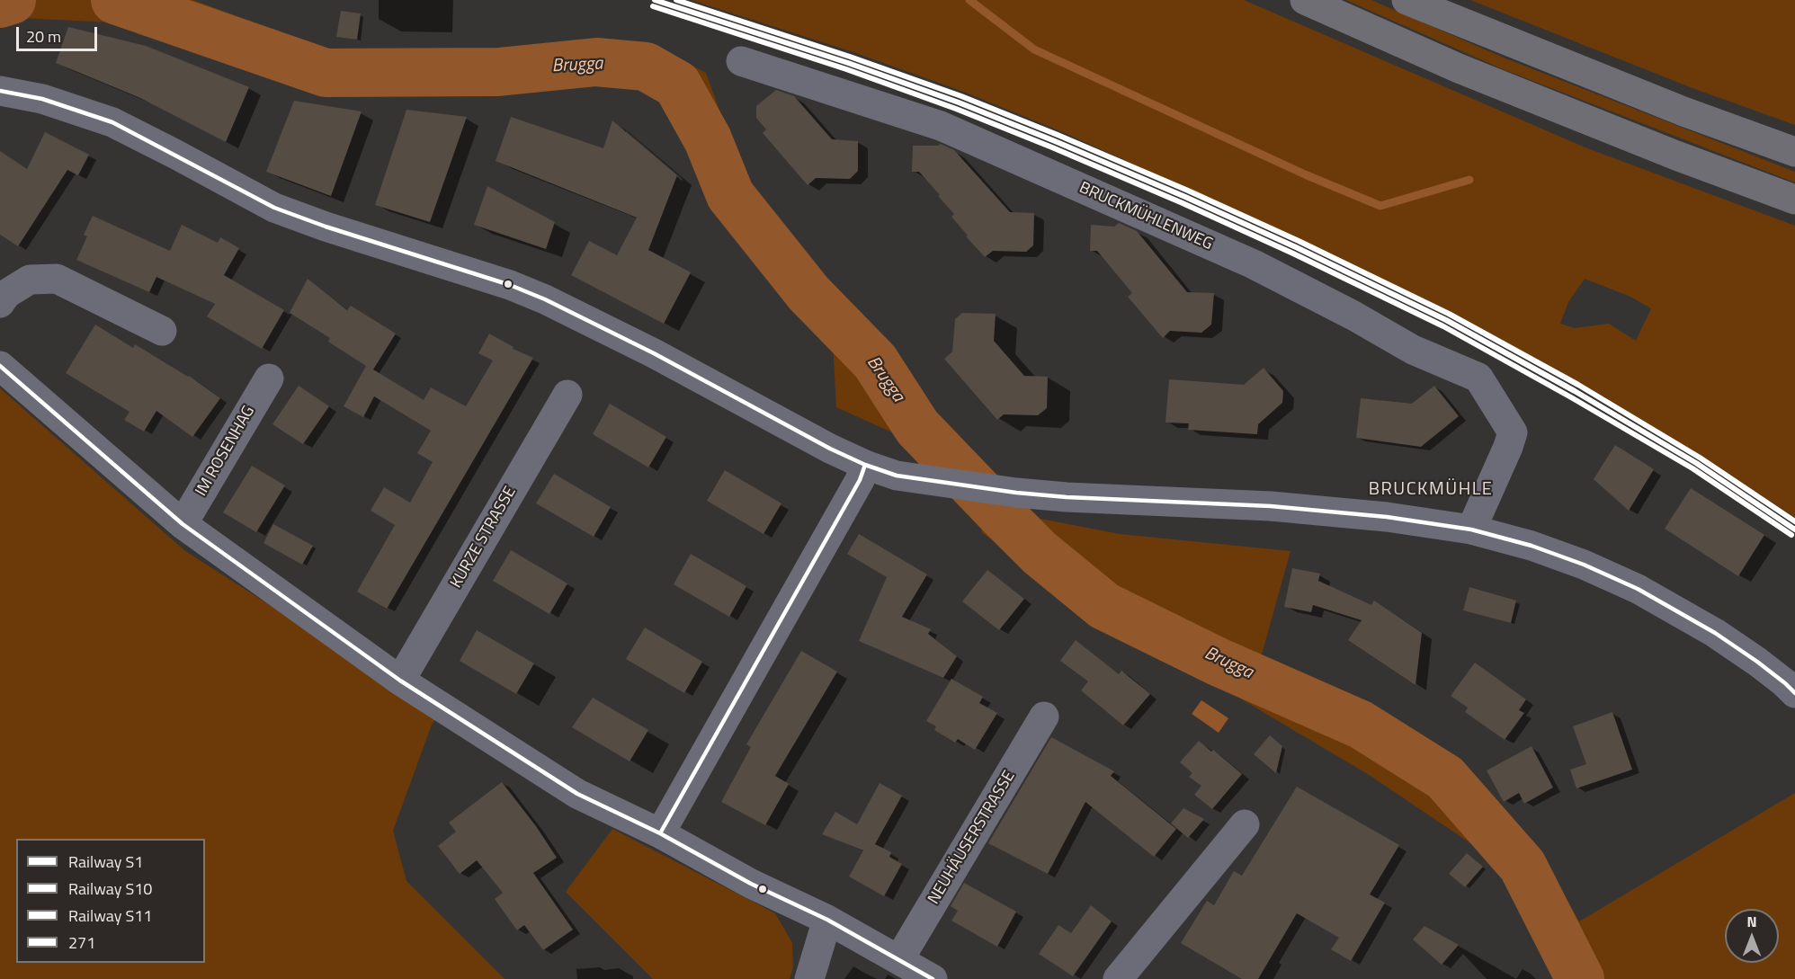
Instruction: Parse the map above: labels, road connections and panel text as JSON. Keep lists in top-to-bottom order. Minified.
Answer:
{"streets":{"street":["BRUCKMÜHLENWEG","IM ROSENHAG","KURZE STRASSE","NEUHÄUSERSTRASSE"]},"districts":["BRUCKMÜHLE"],"water":["Brugga"],"lines":["rail line S1","rail line S11","rail line S10","transit line 271"],"legend":["Railway S1","Railway S10","Railway S11","271"],"scale_bar":"20 m","north":"top"}
